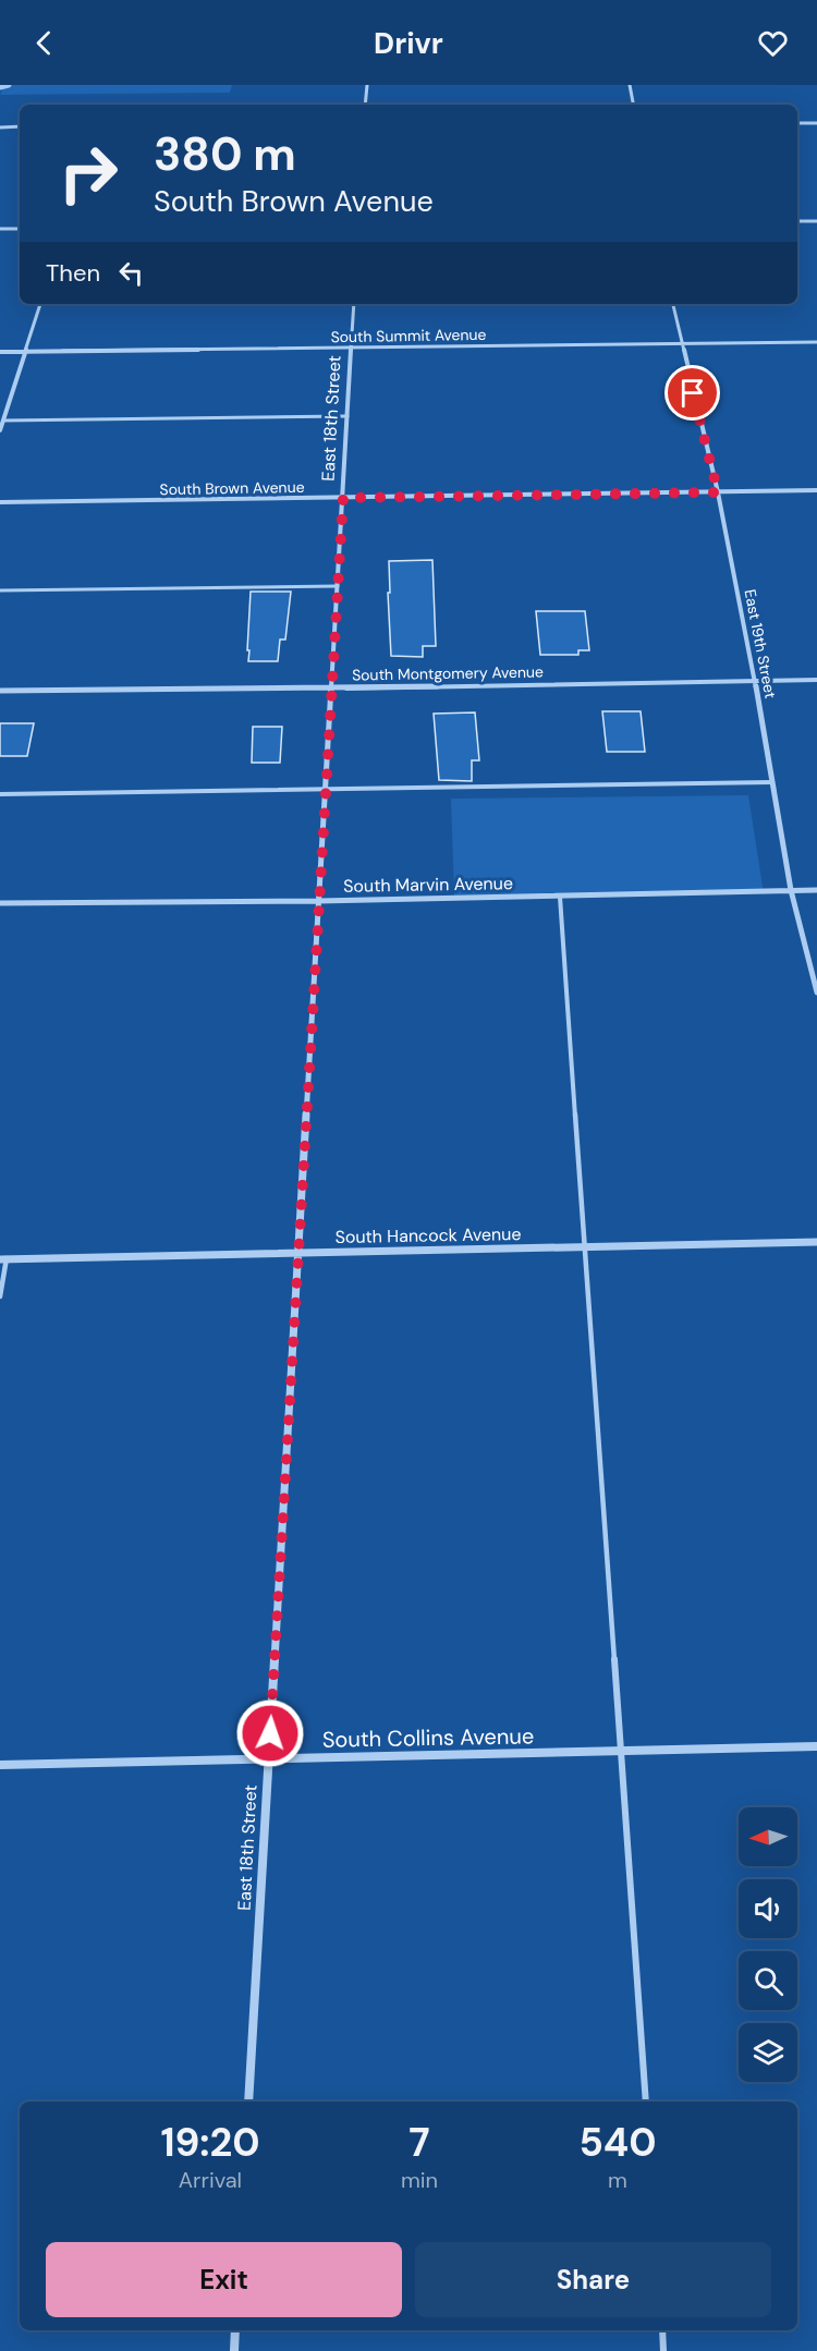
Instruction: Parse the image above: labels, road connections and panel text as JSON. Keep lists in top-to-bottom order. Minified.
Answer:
{"streets":{"street":["South Summit Avenue","East 18th Street","South Brown Avenue","East 19th Street","South Montgomery Avenue","South Marvin Avenue","South Hancock Avenue","South Collins Avenue"]},"crossings":[["South Summit Avenue","East 18th Street"],["South Summit Avenue","East 19th Street"],["East 18th Street","South Brown Avenue"],["East 18th Street","South Montgomery Avenue"],["East 18th Street","South Marvin Avenue"],["East 18th Street","South Hancock Avenue"],["East 18th Street","South Collins Avenue"],["South Brown Avenue","East 19th Street"],["East 19th Street","South Montgomery Avenue"],["East 19th Street","South Marvin Avenue"]],"north":"left","page":{"header":"Drivr","turn":["380 m","South Brown Avenue"],"then":"Then","eta":["19:20","Arrival","7","min","540","m"],"buttons":["Exit","Share"]}}
